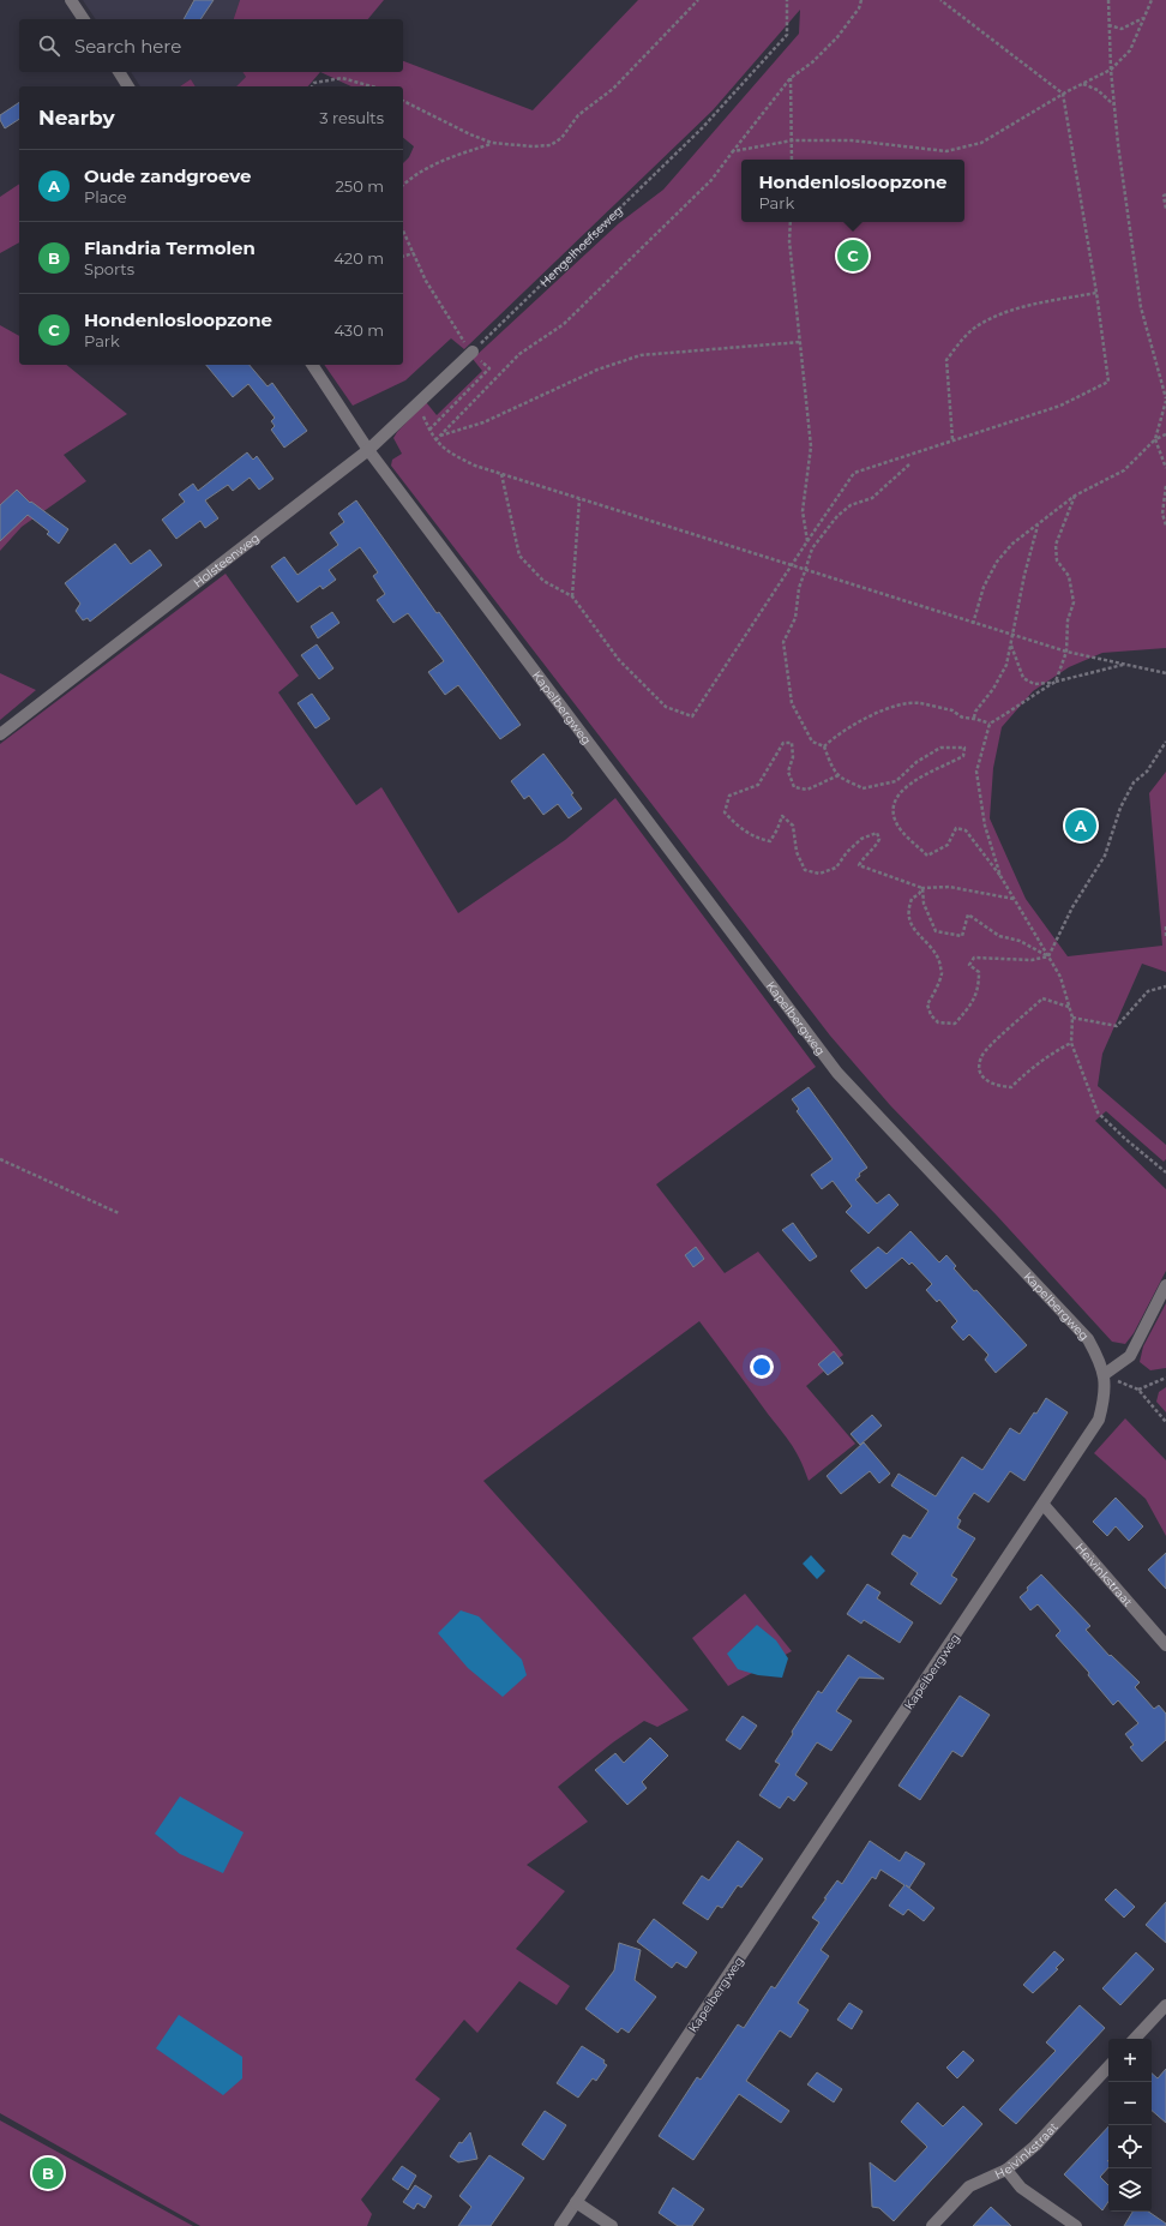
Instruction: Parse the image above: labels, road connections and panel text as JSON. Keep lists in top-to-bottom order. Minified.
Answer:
{"streets":{"street":["Holsteenweg","Kapelbergweg","Heivinkstraat"],"path":["Hengelhoefseweg"]},"crossings":[["Holsteenweg","Kapelbergweg"],["Kapelbergweg","Heivinkstraat"]],"page":{"search":"Search here","heading":["Nearby","3 results"],"list":[{"mark":"A","name":"Oude zandgroeve","note":"Place","value":"250 m"},{"mark":"B","name":"Flandria Termolen","note":"Sports","value":"420 m"},{"mark":"C","name":"Hondenlosloopzone","note":"Park","value":"430 m"}],"popup":["Hondenlosloopzone","Park"],"pins":["C","A","B"],"map_buttons":["+","−"]}}
